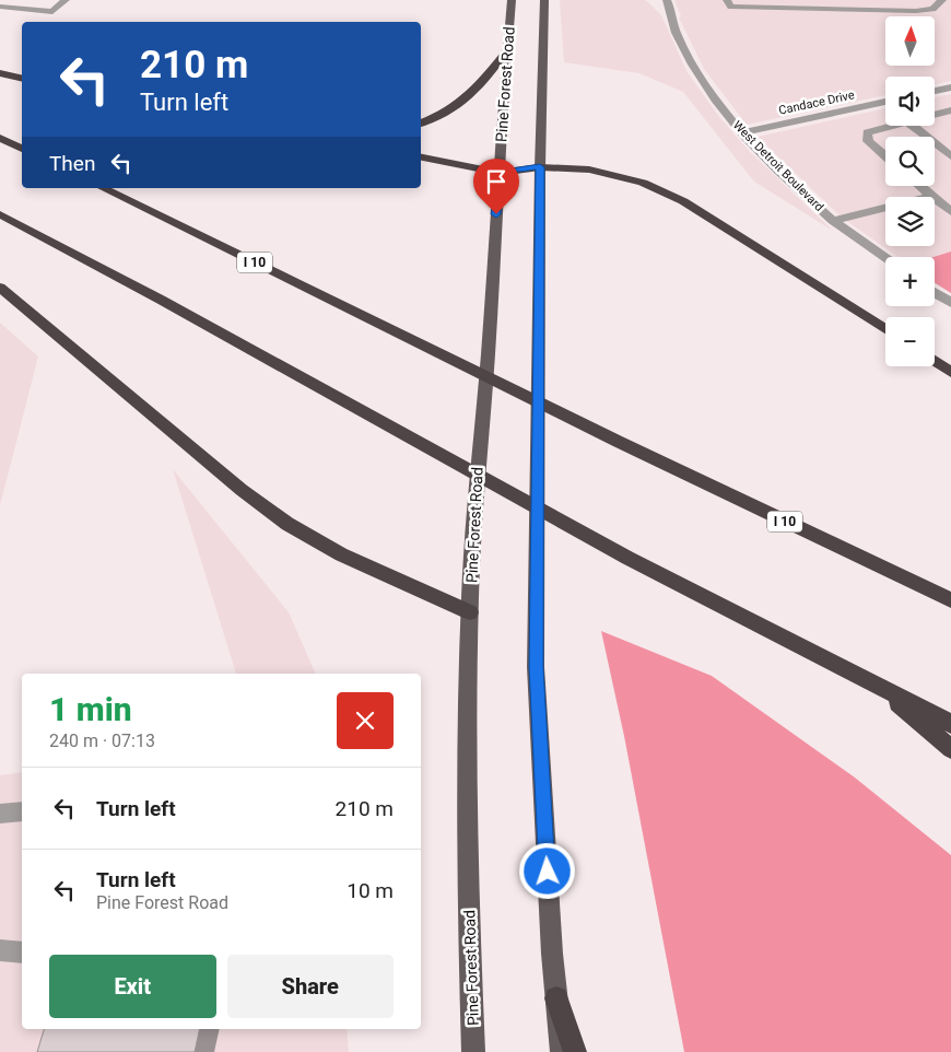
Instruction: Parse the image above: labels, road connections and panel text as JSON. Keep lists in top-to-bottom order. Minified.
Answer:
{"streets":{"highway":["I 10"],"main road":["Pine Forest Road"],"street":["Candace Drive","West Detroit Boulevard"]},"crossings":[["Candace Drive","West Detroit Boulevard"]],"north":"top","page":{"map_buttons":["+","−"],"turn":["210 m","Turn left"],"then":"Then","heading":["1 min","240 m · 07:13"],"list":[{"name":"Turn left","value":"210 m"},{"name":"Turn left","note":"Pine Forest Road","value":"10 m"}],"buttons":["Exit","Share"]}}
